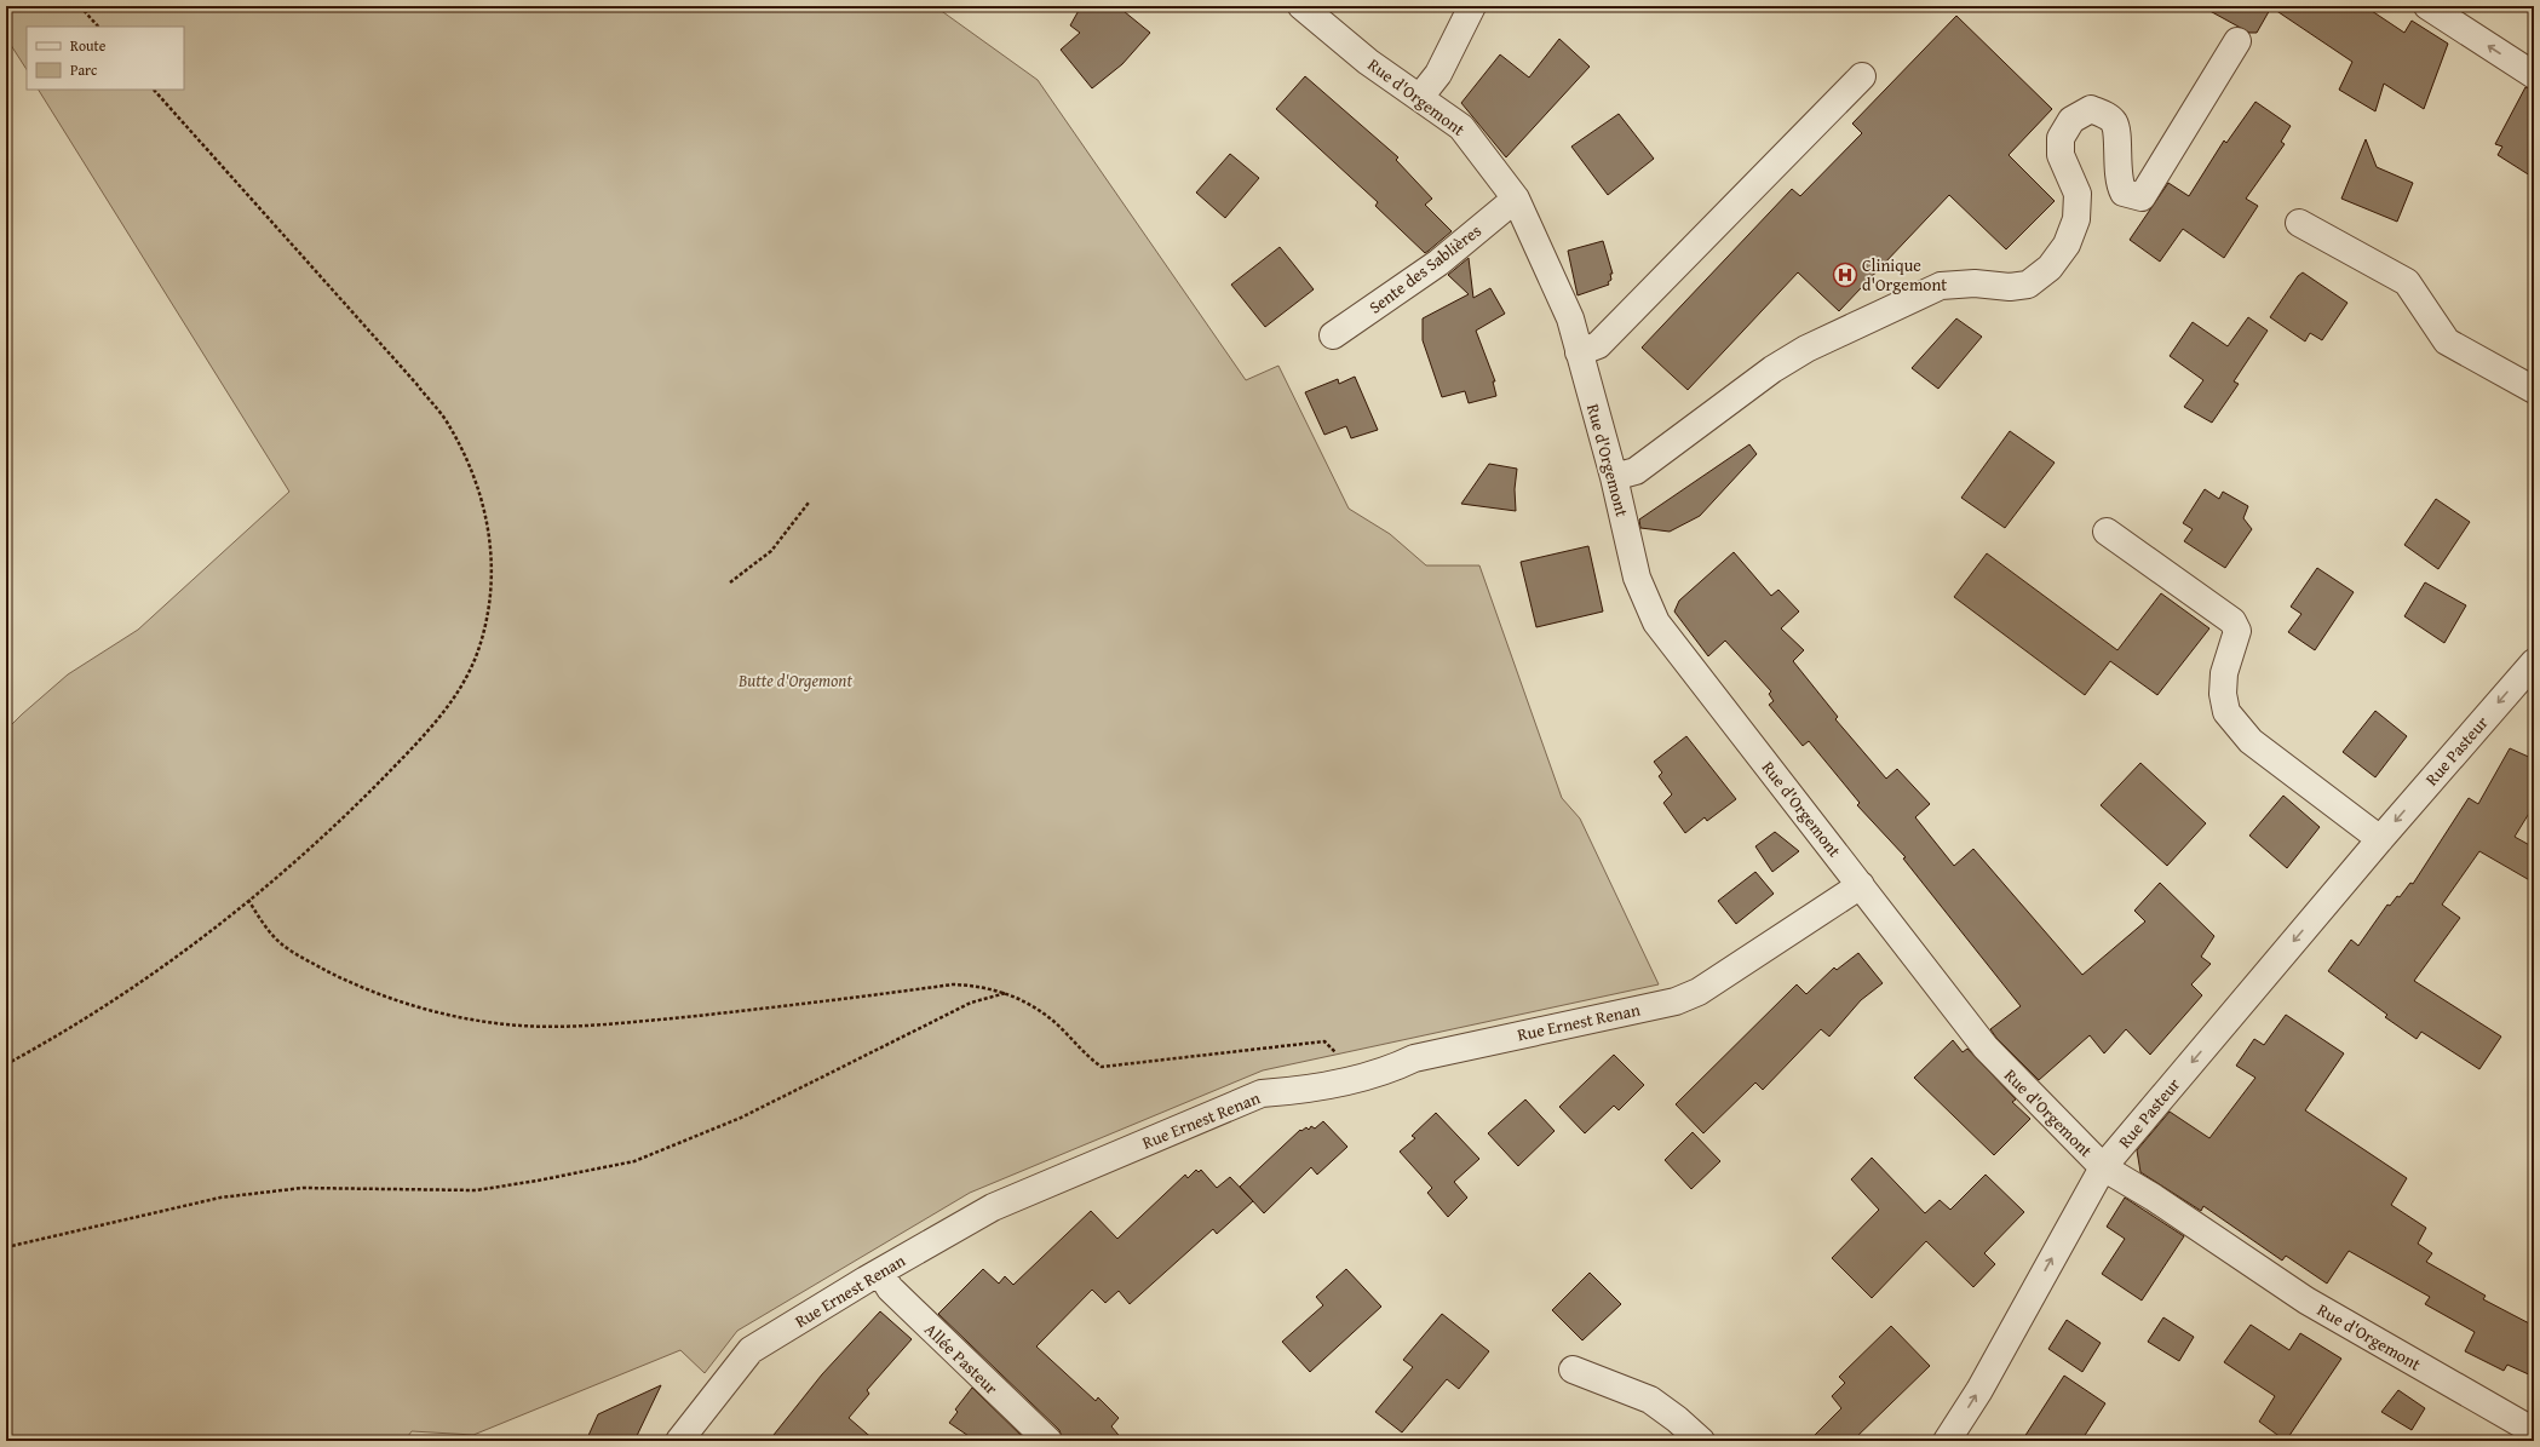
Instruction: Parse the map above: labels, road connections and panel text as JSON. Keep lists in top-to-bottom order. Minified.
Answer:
{"streets":{"street":["Rue d'Orgemont","Sente des Sablières","Rue Pasteur","Rue Ernest Renan","Allée Pasteur"]},"crossings":[["Rue d'Orgemont","Sente des Sablières"],["Rue d'Orgemont","Rue Pasteur"],["Rue d'Orgemont","Rue Ernest Renan"],["Rue Ernest Renan","Allée Pasteur"]],"parks":["Butte d'Orgemont"],"places":{"hospital":["Clinique d'Orgemont"]},"legend":["Route","Parc"]}
